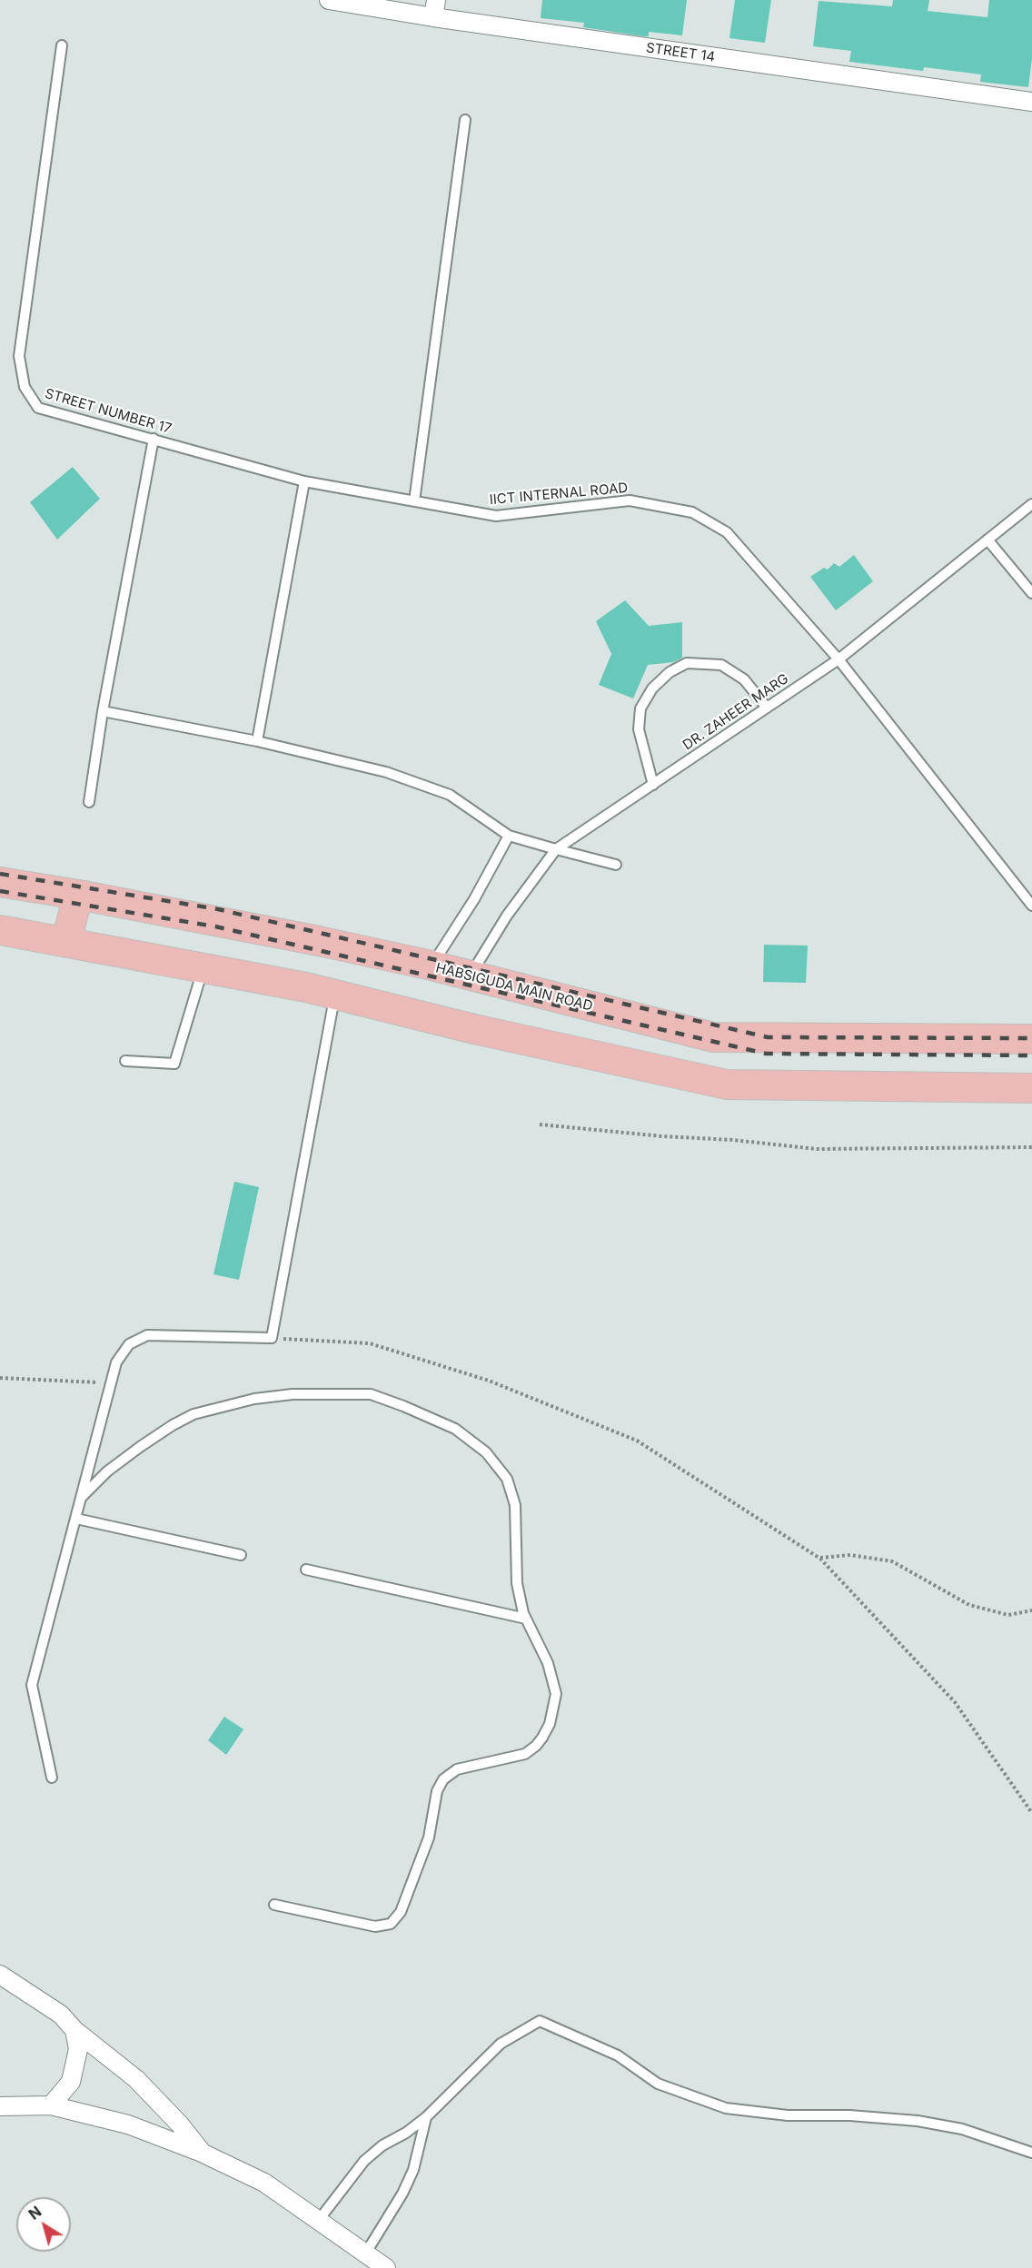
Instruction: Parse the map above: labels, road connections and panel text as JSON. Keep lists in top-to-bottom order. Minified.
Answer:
{"streets":{"main road":["HABSIGUDA MAIN ROAD"],"street":["STREET 14"],"lane":["STREET NUMBER 17","IICT INTERNAL ROAD","DR. ZAHEER MARG"]},"crossings":[["STREET NUMBER 17","IICT INTERNAL ROAD"],["IICT INTERNAL ROAD","DR. ZAHEER MARG"],["DR. ZAHEER MARG","HABSIGUDA MAIN ROAD"]],"north":"top left"}
